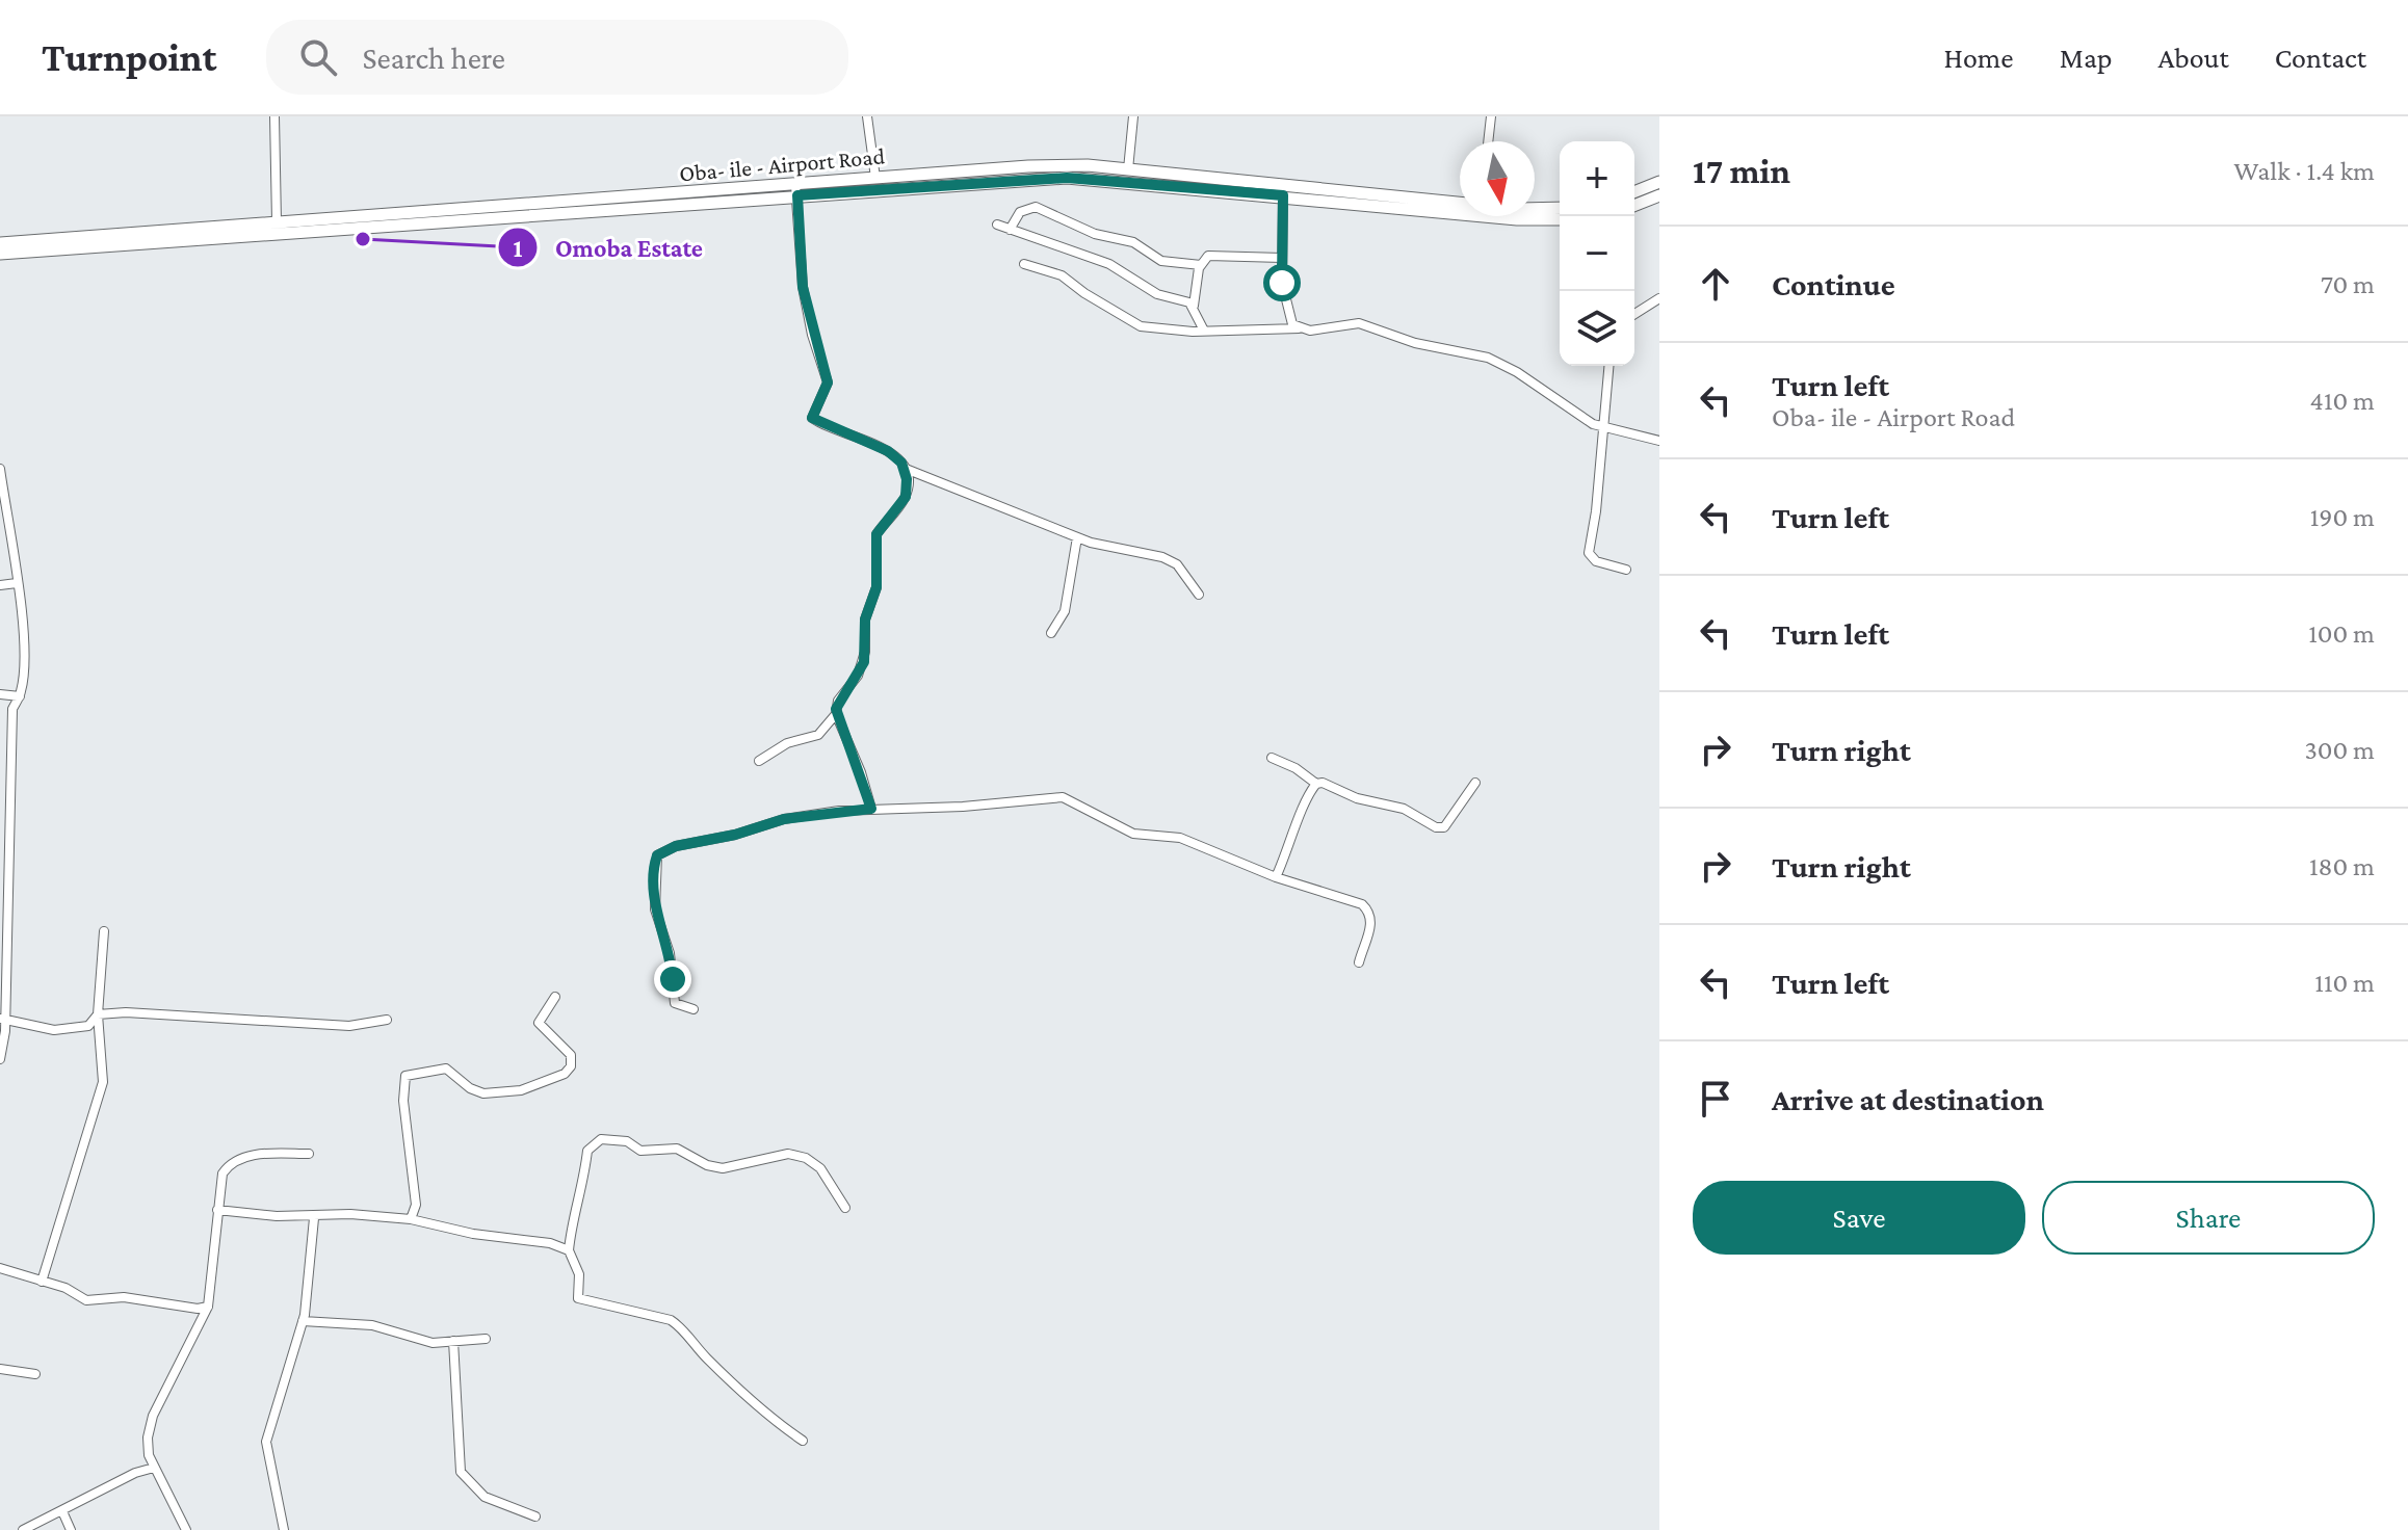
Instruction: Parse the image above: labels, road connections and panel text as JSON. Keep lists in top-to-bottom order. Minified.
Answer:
{"streets":{"main road":["Oba- ile - Airport Road"]},"places":["Omoba Estate"],"north":"bottom","page":{"header":"Turnpoint","search":"Search here","nav":["Home","Map","About","Contact"],"heading":["17 min","Walk · 1.4 km"],"map_buttons":["+","−"],"list":[["Continue","70 m"],["Turn left","Oba- ile - Airport Road","410 m"],["Turn left","190 m"],["Turn left","100 m"],["Turn right","300 m"],["Turn right","180 m"],["Turn left","110 m"],"Arrive at destination"],"buttons":["Save","Share"]}}
